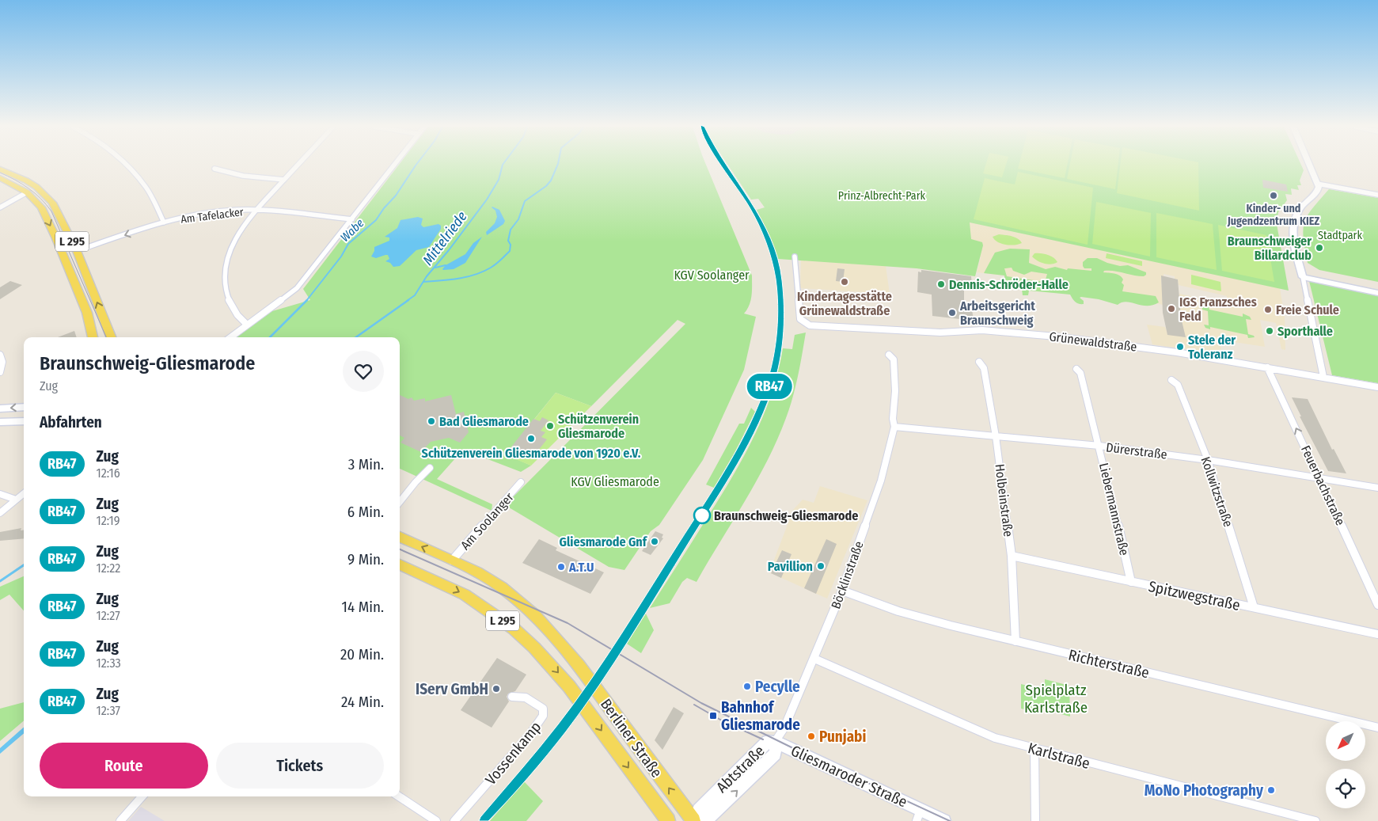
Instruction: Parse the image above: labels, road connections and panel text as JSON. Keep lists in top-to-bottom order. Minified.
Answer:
{"streets":{"main road":["L 295","Berliner Straße"],"street":["Am Tafelacker","Grünewaldstraße","Dürerstraße","Feuerbachstraße","Kollwitzstraße","Holbeinstraße","Liebermannstraße","Am Soolanger","Böcklinstraße","Spitzwegstraße","Richterstraße","Vossenkamp","Karlstraße","Abtstraße","Gliesmaroder Straße"]},"crossings":[["Am Tafelacker","L 295"],["Grünewaldstraße","Feuerbachstraße"],["Dürerstraße","Feuerbachstraße"],["Dürerstraße","Kollwitzstraße"],["Dürerstraße","Holbeinstraße"],["Dürerstraße","Liebermannstraße"],["Dürerstraße","Böcklinstraße"],["Kollwitzstraße","Spitzwegstraße"],["Holbeinstraße","Spitzwegstraße"],["Holbeinstraße","Richterstraße"],["Liebermannstraße","Spitzwegstraße"],["Am Soolanger","Berliner Straße"],["Böcklinstraße","Richterstraße"],["Böcklinstraße","Karlstraße"],["Böcklinstraße","Abtstraße"],["Böcklinstraße","Gliesmaroder Straße"],["Berliner Straße","Abtstraße"],["Abtstraße","Gliesmaroder Straße"]],"one_way":["Feuerbachstraße"],"water":["Wabe","Mittelriede"],"parks":["Prinz-Albrecht-Park","Stadtpark","KGV Soolanger","KGV Gliesmarode","Spielplatz Karlstraße"],"places":{"other":["Kinder- und Jugendzentrum KIEZ","Braunschweiger Billardclub","Kindertagesstätte Grünewaldstraße","Dennis-Schröder-Halle","IGS Franzsches Feld","Freie Schule","Arbeitsgericht Braunschweig","Sporthalle","Stele der Toleranz","Bad Gliesmarode","Schützenverein Gliesmarode","Schützenverein Gliesmarode von 1920 e.V.","Braunschweig-Gliesmarode","Gliesmarode Gnf","Pavillion","A.T.U","Pecylle","IServ GmbH","Punjabi","MoNo Photography"],"transit":["Bahnhof Gliesmarode"]},"north":"bottom left","page":{"on_map":"RB47","heading":[["Braunschweig-Gliesmarode","Zug"],"Abfahrten"],"list":[{"mark":"RB47","name":"Zug","note":"12:16","value":"3 Min."},{"mark":"RB47","name":"Zug","note":"12:19","value":"6 Min."},{"mark":"RB47","name":"Zug","note":"12:22","value":"9 Min."},{"mark":"RB47","name":"Zug","note":"12:27","value":"14 Min."},{"mark":"RB47","name":"Zug","note":"12:33","value":"20 Min."},{"mark":"RB47","name":"Zug","note":"12:37","value":"24 Min."}],"buttons":["Route","Tickets"]}}
